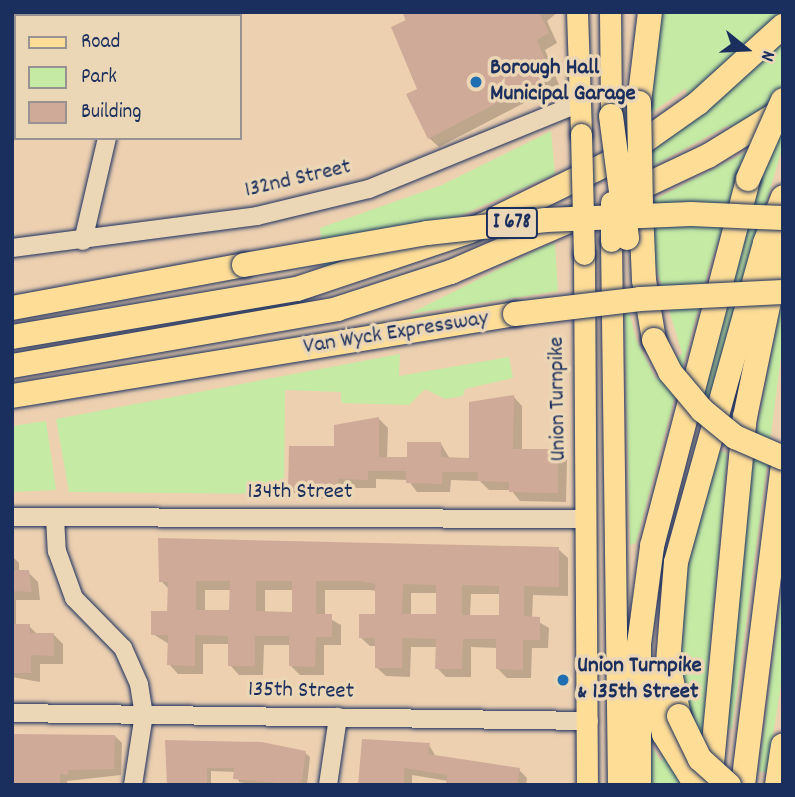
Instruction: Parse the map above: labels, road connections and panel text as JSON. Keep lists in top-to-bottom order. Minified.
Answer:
{"streets":{"highway":["I 678","Van Wyck Expressway"],"main road":["Union Turnpike"],"street":["132nd Street","134th Street","135th Street"]},"crossings":[["132nd Street","Union Turnpike"],["Union Turnpike","134th Street"],["Union Turnpike","135th Street"]],"places":["Borough Hall Municipal Garage","Union Turnpike & 135th Street"],"legend":["Road","Park","Building"],"north":"right"}
